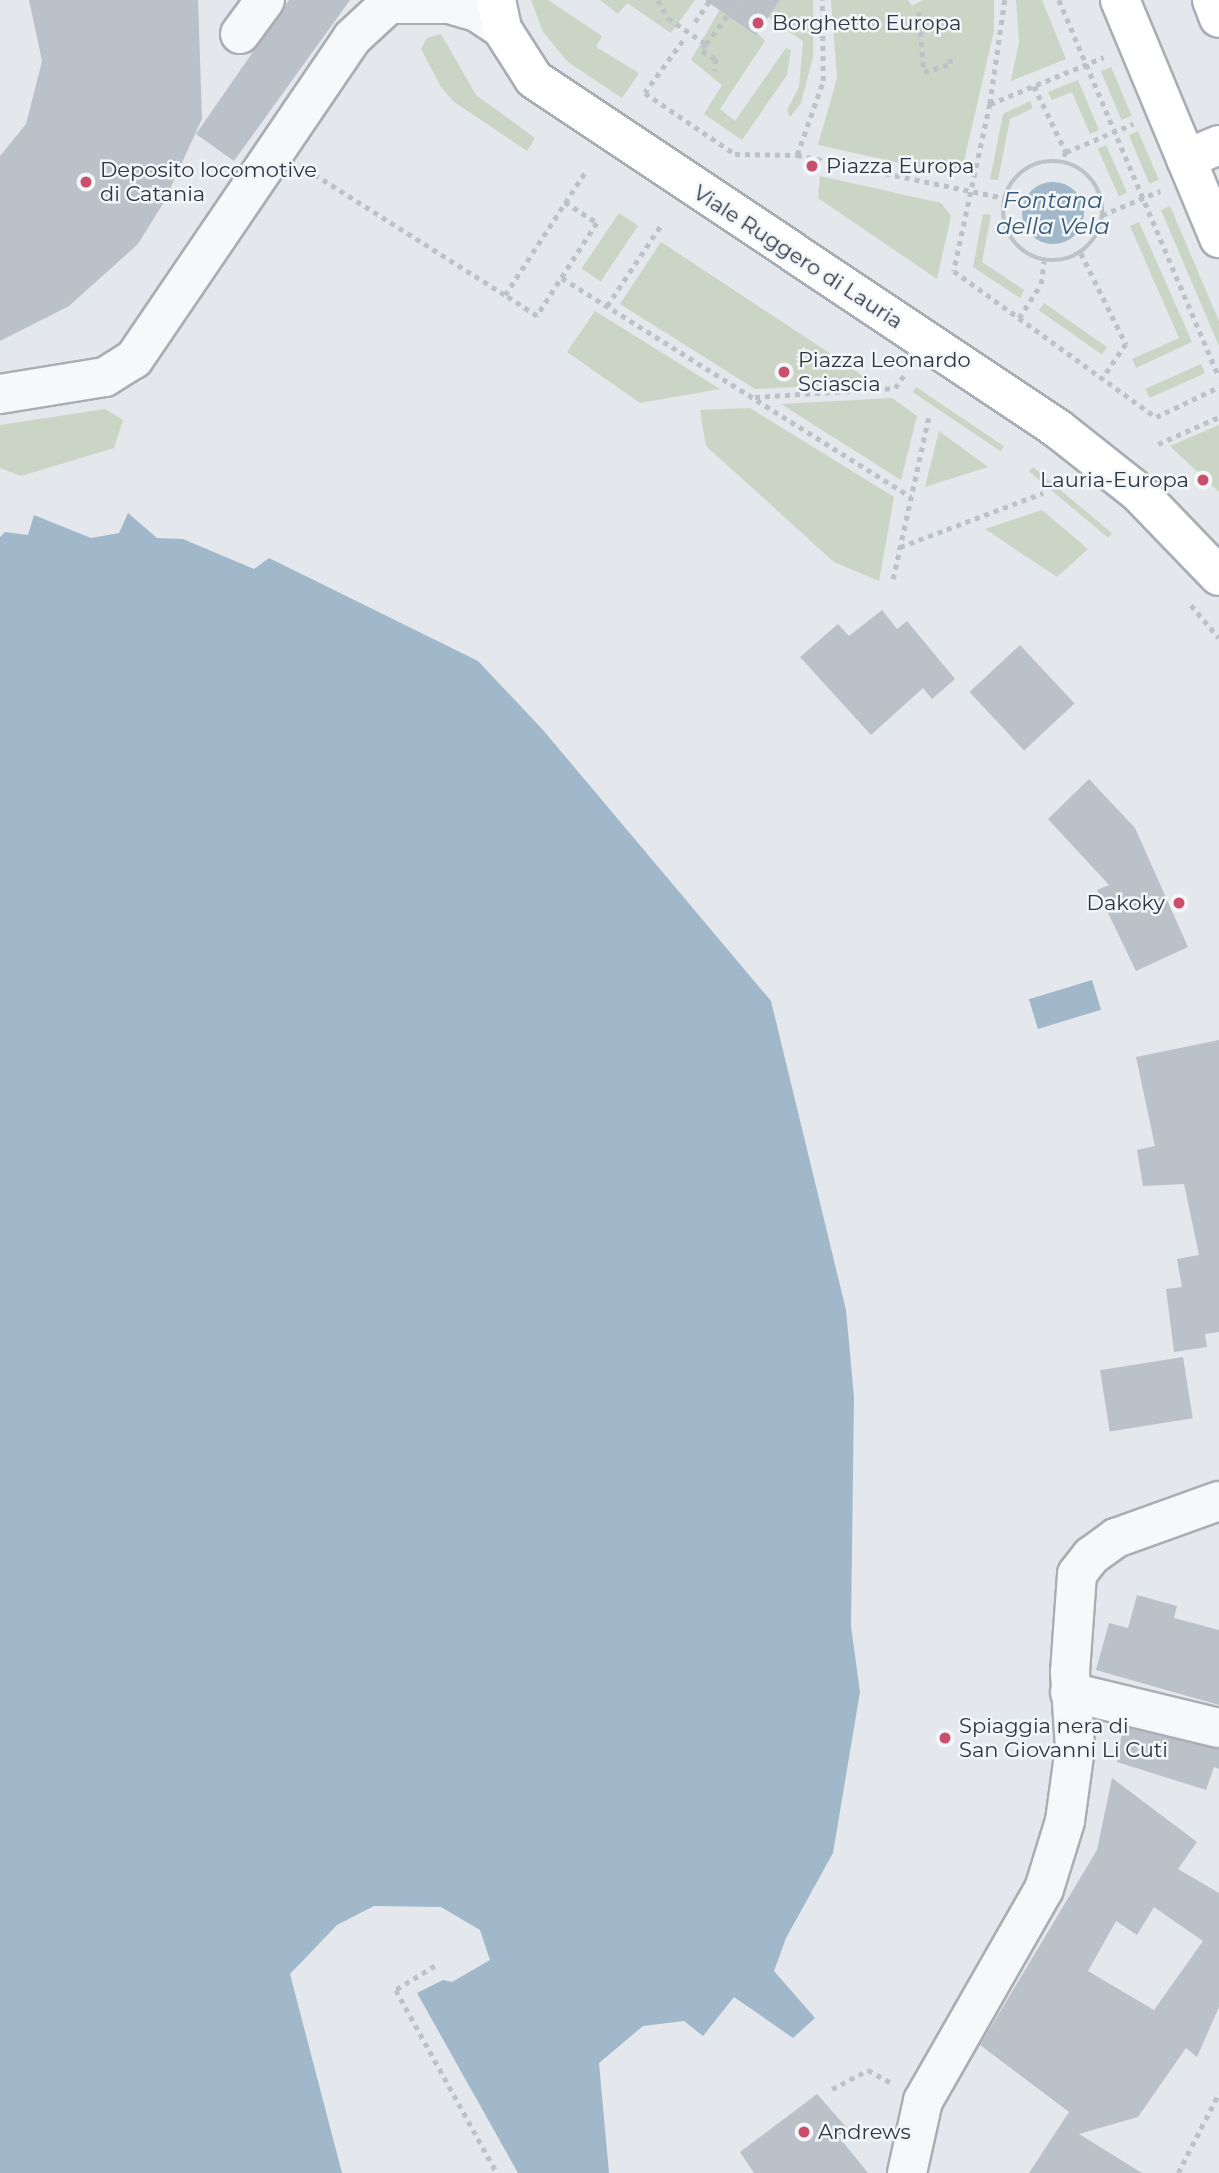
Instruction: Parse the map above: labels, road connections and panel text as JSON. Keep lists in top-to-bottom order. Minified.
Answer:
{"streets":{"main road":["Viale Ruggero di Lauria"]},"water":["Fontana della Vela"],"places":["Borghetto Europa","Piazza Europa","Deposito locomotive di Catania","Piazza Leonardo Sciascia","Lauria-Europa","Dakoky","Spiaggia nera di San Giovanni Li Cuti","Andrews"]}
